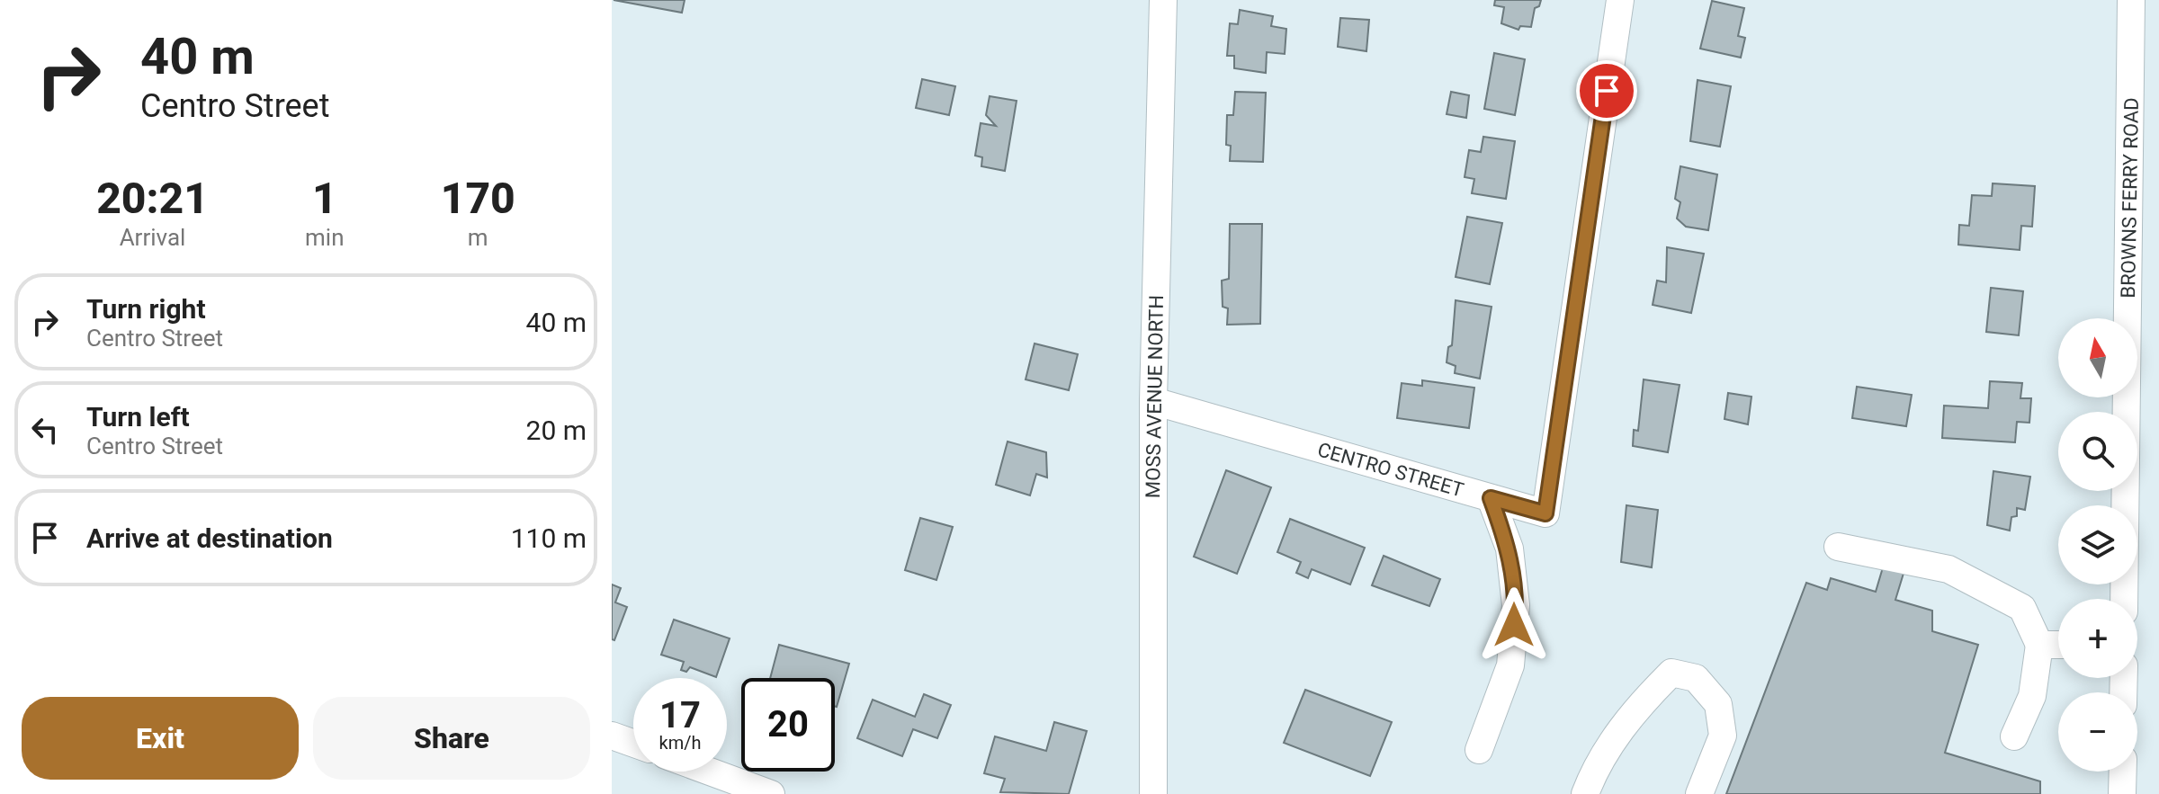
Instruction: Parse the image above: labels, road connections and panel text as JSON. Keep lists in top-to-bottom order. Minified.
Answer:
{"streets":{"street":["BROWNS FERRY ROAD","MOSS AVENUE NORTH","CENTRO STREET"]},"crossings":[["MOSS AVENUE NORTH","CENTRO STREET"]],"north":"top","page":{"turn":["40 m","Centro Street"],"eta":["20:21","Arrival","1","min","170","m"],"list":[{"name":"Turn right","note":"Centro Street","value":"40 m"},{"name":"Turn left","note":"Centro Street","value":"20 m"},{"name":"Arrive at destination","value":"110 m"}],"map_buttons":["+","−"],"speed":"17 km/h","limit":"20","buttons":["Exit","Share"]}}
